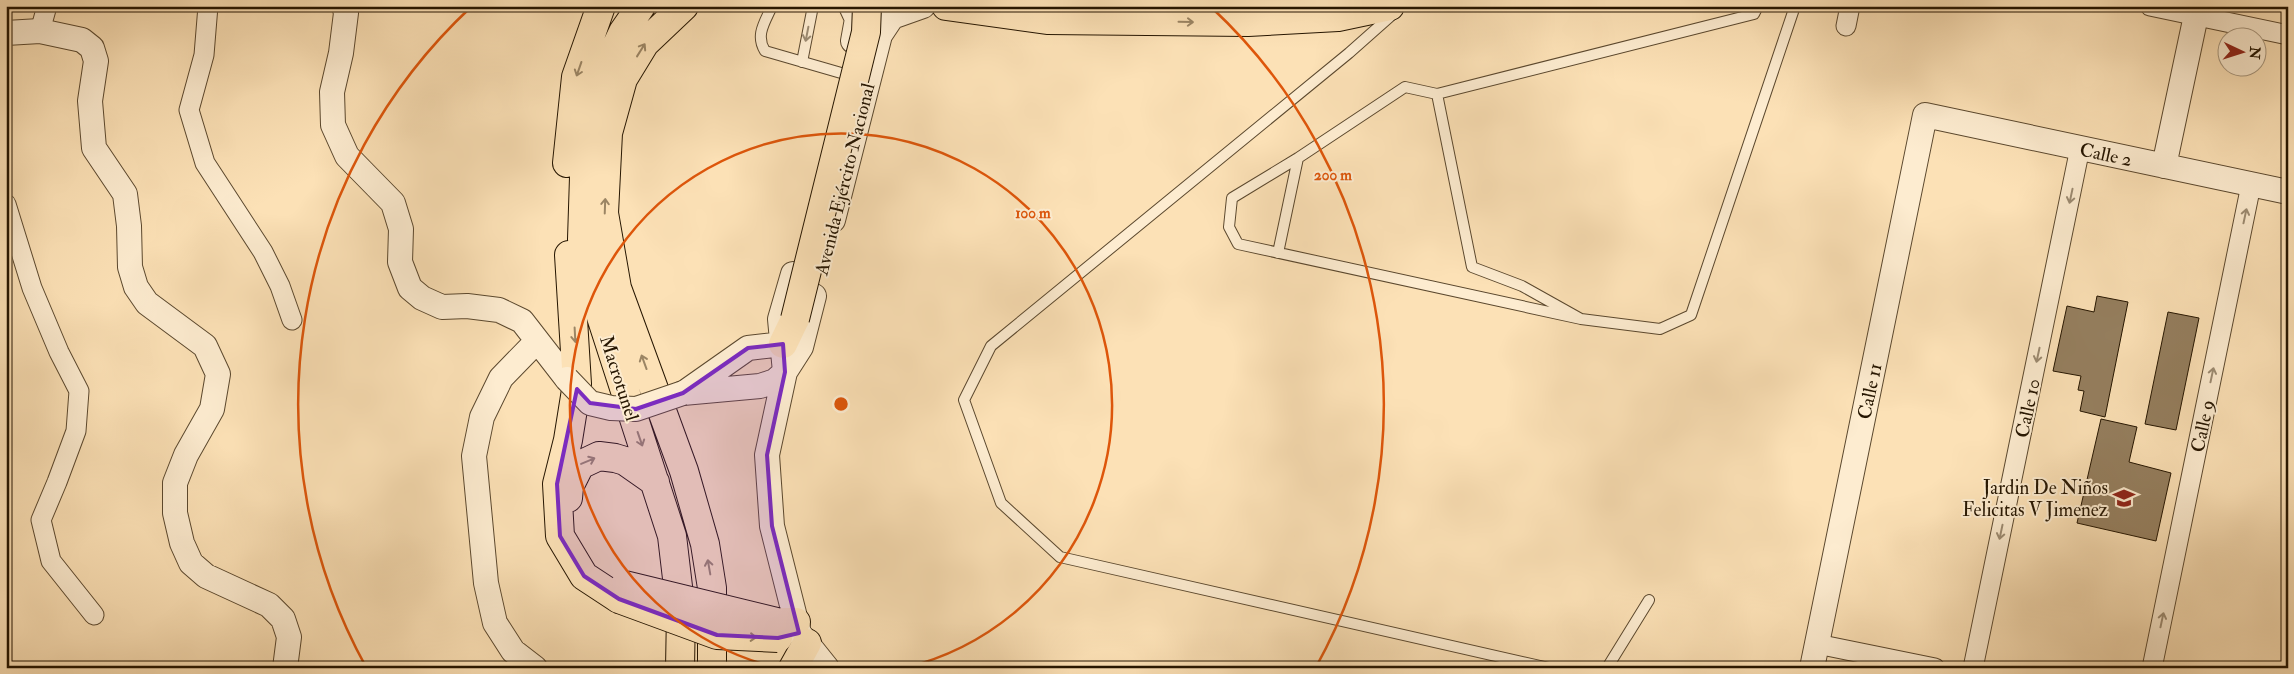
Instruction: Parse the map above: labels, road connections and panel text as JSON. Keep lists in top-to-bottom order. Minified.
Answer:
{"streets":{"main road":["Macrotunel"],"street":["Calle 2","Avenida Ejército Nacional","Calle 11","Calle 10","Calle 9"]},"crossings":[["Calle 2","Calle 11"],["Calle 2","Calle 10"],["Calle 2","Calle 9"]],"one_way":["Calle 10","Calle 9"],"places":{"school or university":["Jardin De Niños Felicitas V Jimenez"]},"north":"right","rings":["200 m","100 m"]}
